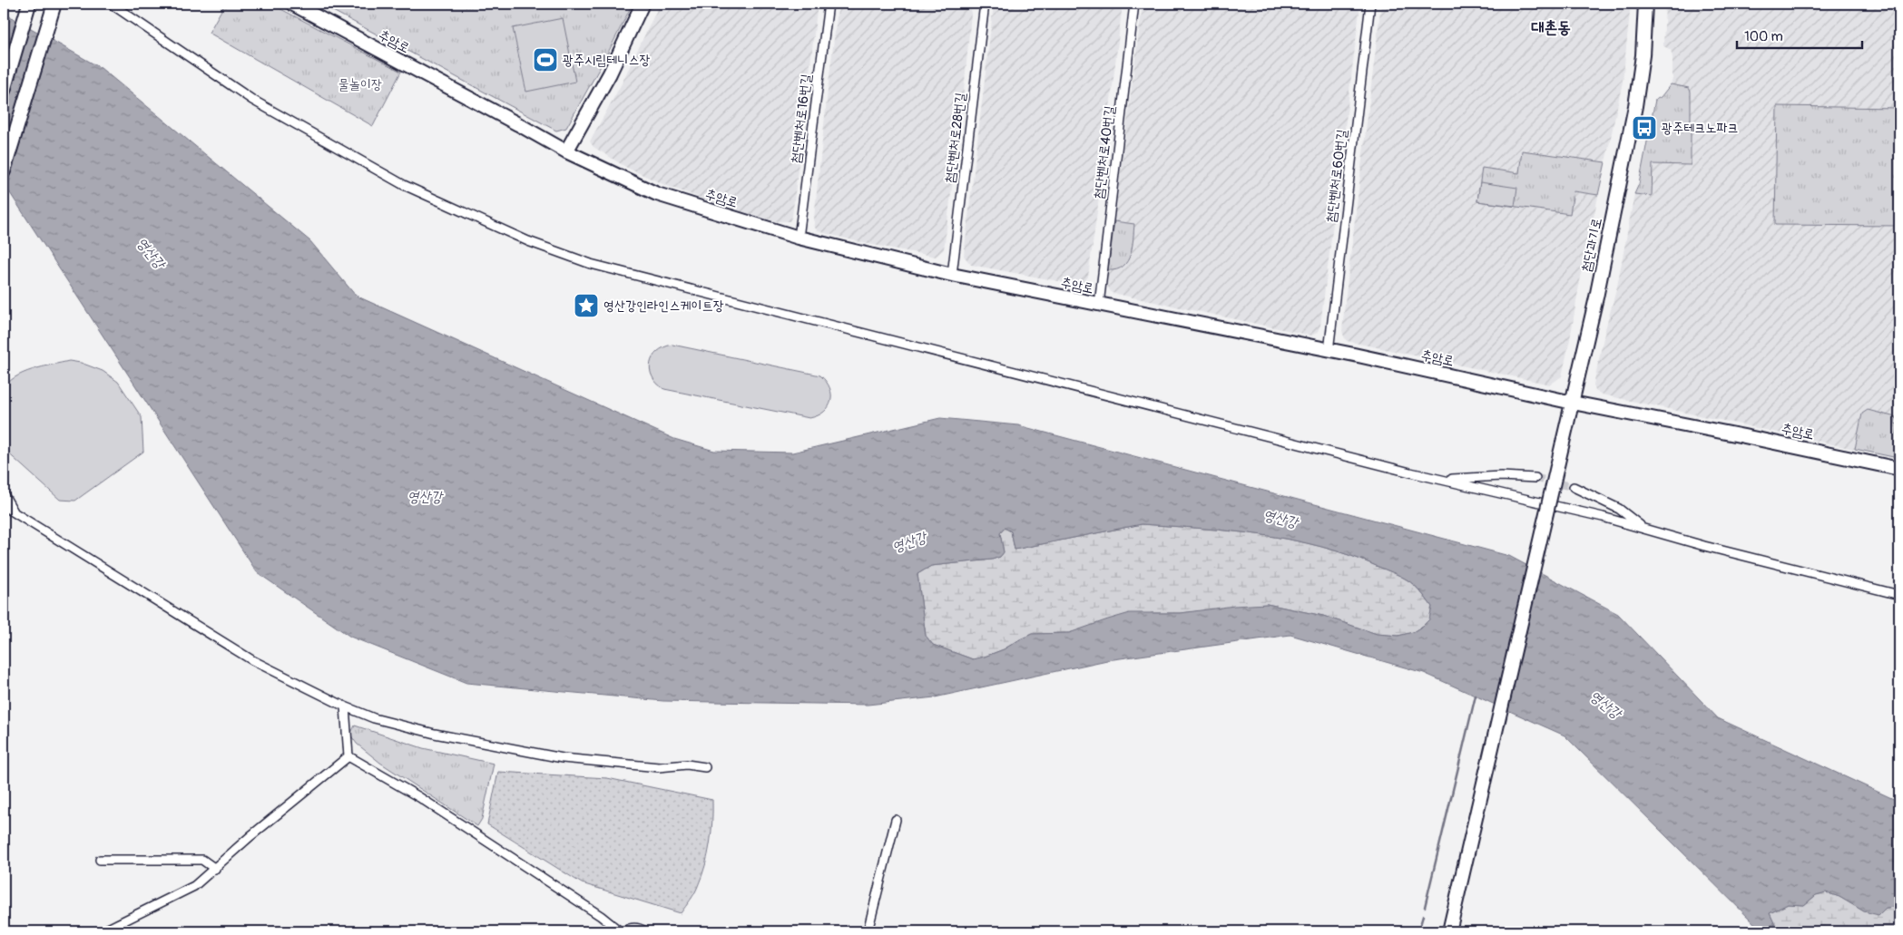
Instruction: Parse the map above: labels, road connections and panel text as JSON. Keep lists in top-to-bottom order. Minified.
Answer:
{"streets":{"street":["추암로","첨단벤처로16번길","첨단벤처로28번길","첨단벤처로40번길","첨단벤처로60번길","첨단과기로"]},"crossings":[["추암로","첨단벤처로16번길"],["추암로","첨단벤처로28번길"],["추암로","첨단벤처로40번길"],["추암로","첨단벤처로60번길"],["추암로","첨단과기로"]],"districts":["대촌동"],"water":["영산강"],"parks":["물놀이장"],"places":{"sports":["광주시립테니스장"],"bus stop":["광주테크노파크"],"place":["영산강인라인스케이트장"]},"scale_bar":"100 m"}
